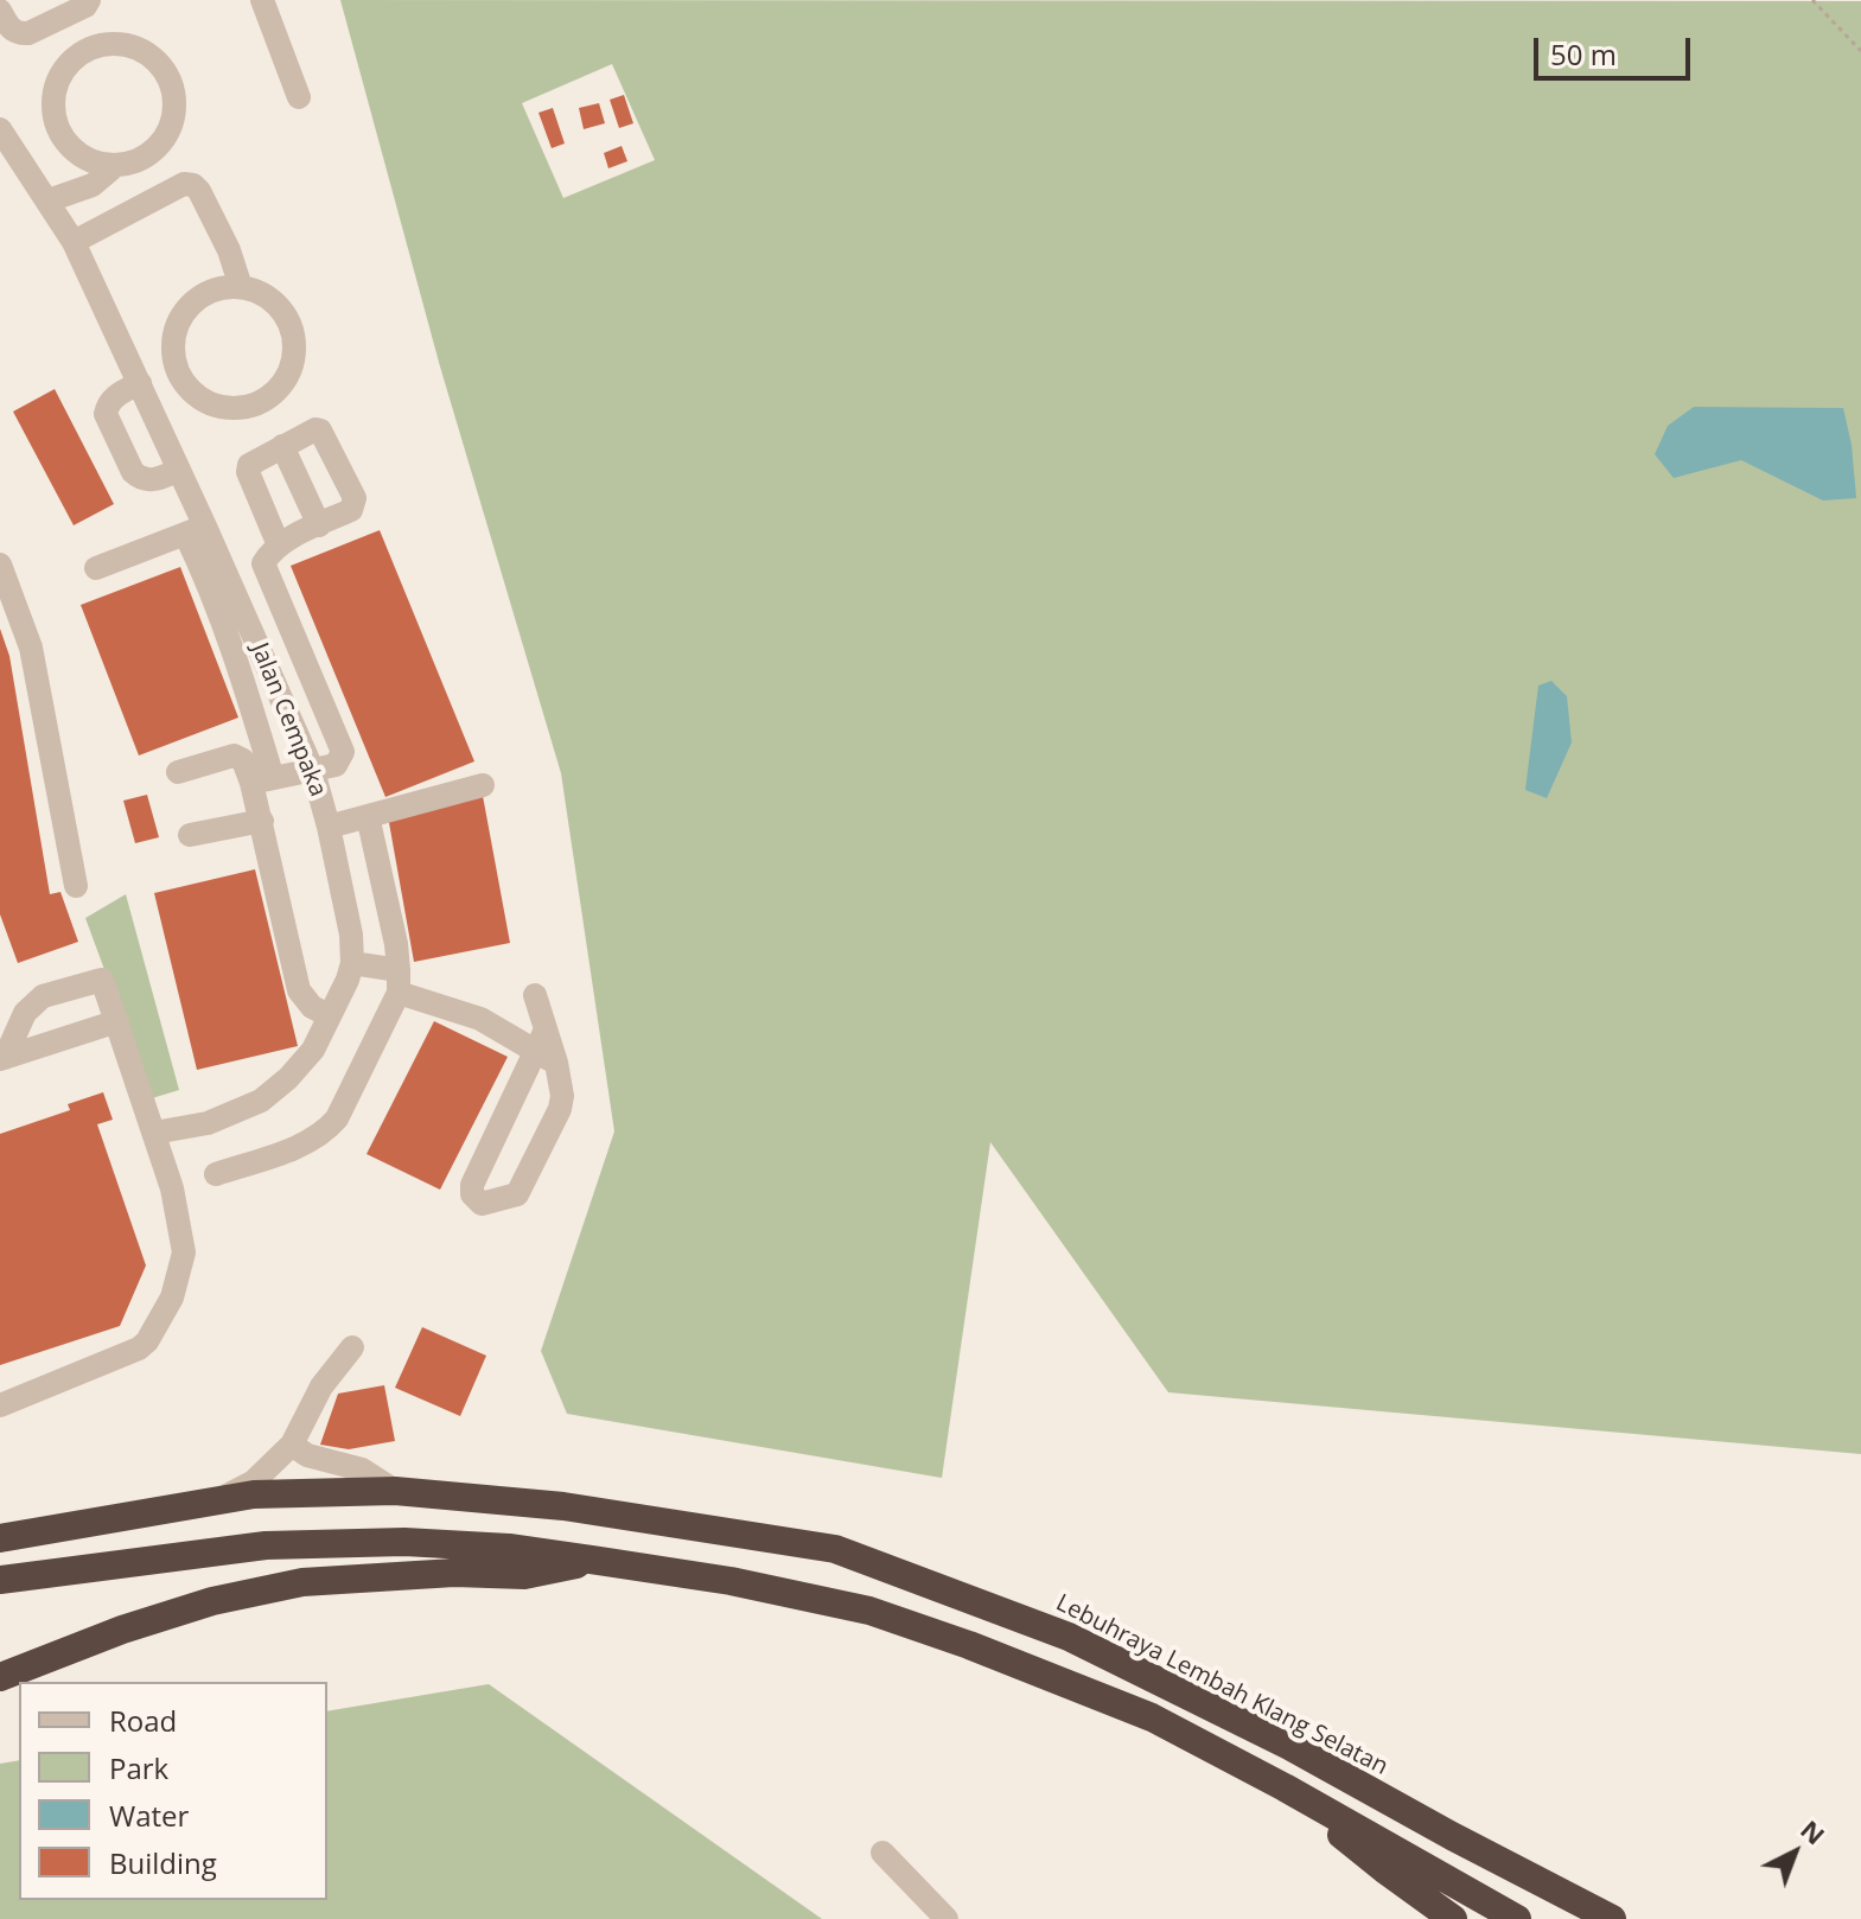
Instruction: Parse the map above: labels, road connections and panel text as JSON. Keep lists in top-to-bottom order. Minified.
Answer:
{"streets":{"highway":["Lebuhraya Lembah Klang Selatan"],"street":["Jalan Cempaka"]},"legend":["Road","Park","Water","Building"],"scale_bar":"50 m","north":"top right"}
